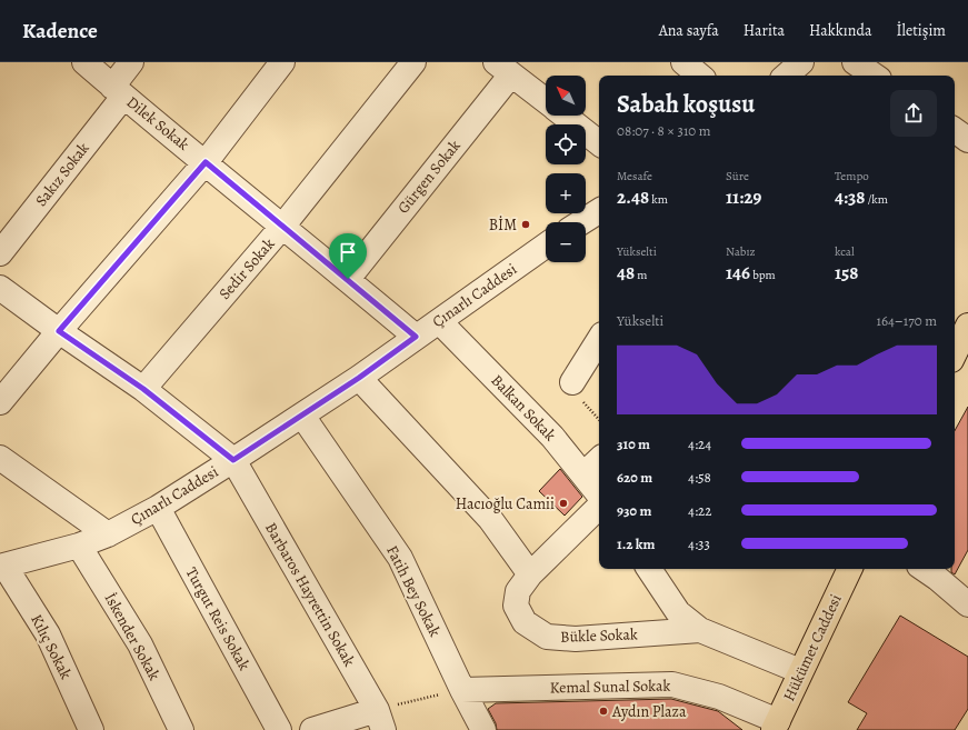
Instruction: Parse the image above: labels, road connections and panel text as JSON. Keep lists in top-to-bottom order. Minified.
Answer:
{"streets":{"main road":["Hükümet Caddesi"],"street":["Dilek Sokak","Sakız Sokak","Gürgen Sokak","Sedir Sokak","Çınarlı Caddesi","Balkan Sokak","Fatih Bey Sokak","Barbaros Hayrettin Sokak","Turgut Reis Sokak","Bükle Sokak","İskender Sokak","Kılıç Sokak","Kemal Sunal Sokak"]},"crossings":[["Dilek Sokak","Sakız Sokak"],["Dilek Sokak","Gürgen Sokak"],["Dilek Sokak","Sedir Sokak"],["Dilek Sokak","Çınarlı Caddesi"],["Çınarlı Caddesi","Balkan Sokak"],["Çınarlı Caddesi","Fatih Bey Sokak"],["Çınarlı Caddesi","Barbaros Hayrettin Sokak"],["Çınarlı Caddesi","Turgut Reis Sokak"],["Çınarlı Caddesi","İskender Sokak"],["Çınarlı Caddesi","Kılıç Sokak"],["Fatih Bey Sokak","Kemal Sunal Sokak"],["Hükümet Caddesi","Kemal Sunal Sokak"]],"places":["BİM","Hacıoğlu Camii","Aydın Plaza"],"north":"top left","page":{"header":"Kadence","nav":["Ana sayfa","Harita","Hakkında","İletişim"],"map_buttons":["+","−"],"heading":["Sabah koşusu","08:07 · 8 × 310 m"],"stats":[["Mesafe","2.48 km"],["Süre","11:29"],["Tempo","4:38 /km"],["Yükselti","48 m"],["Nabız","146 bpm"],["kcal","158"]],"chart":["Yükselti","164–170 m"],"list":[{"name":"310 m","note":"4:24"},{"name":"620 m","note":"4:58"},{"name":"930 m","note":"4:22"},{"name":"1.2 km","note":"4:33"}]}}
